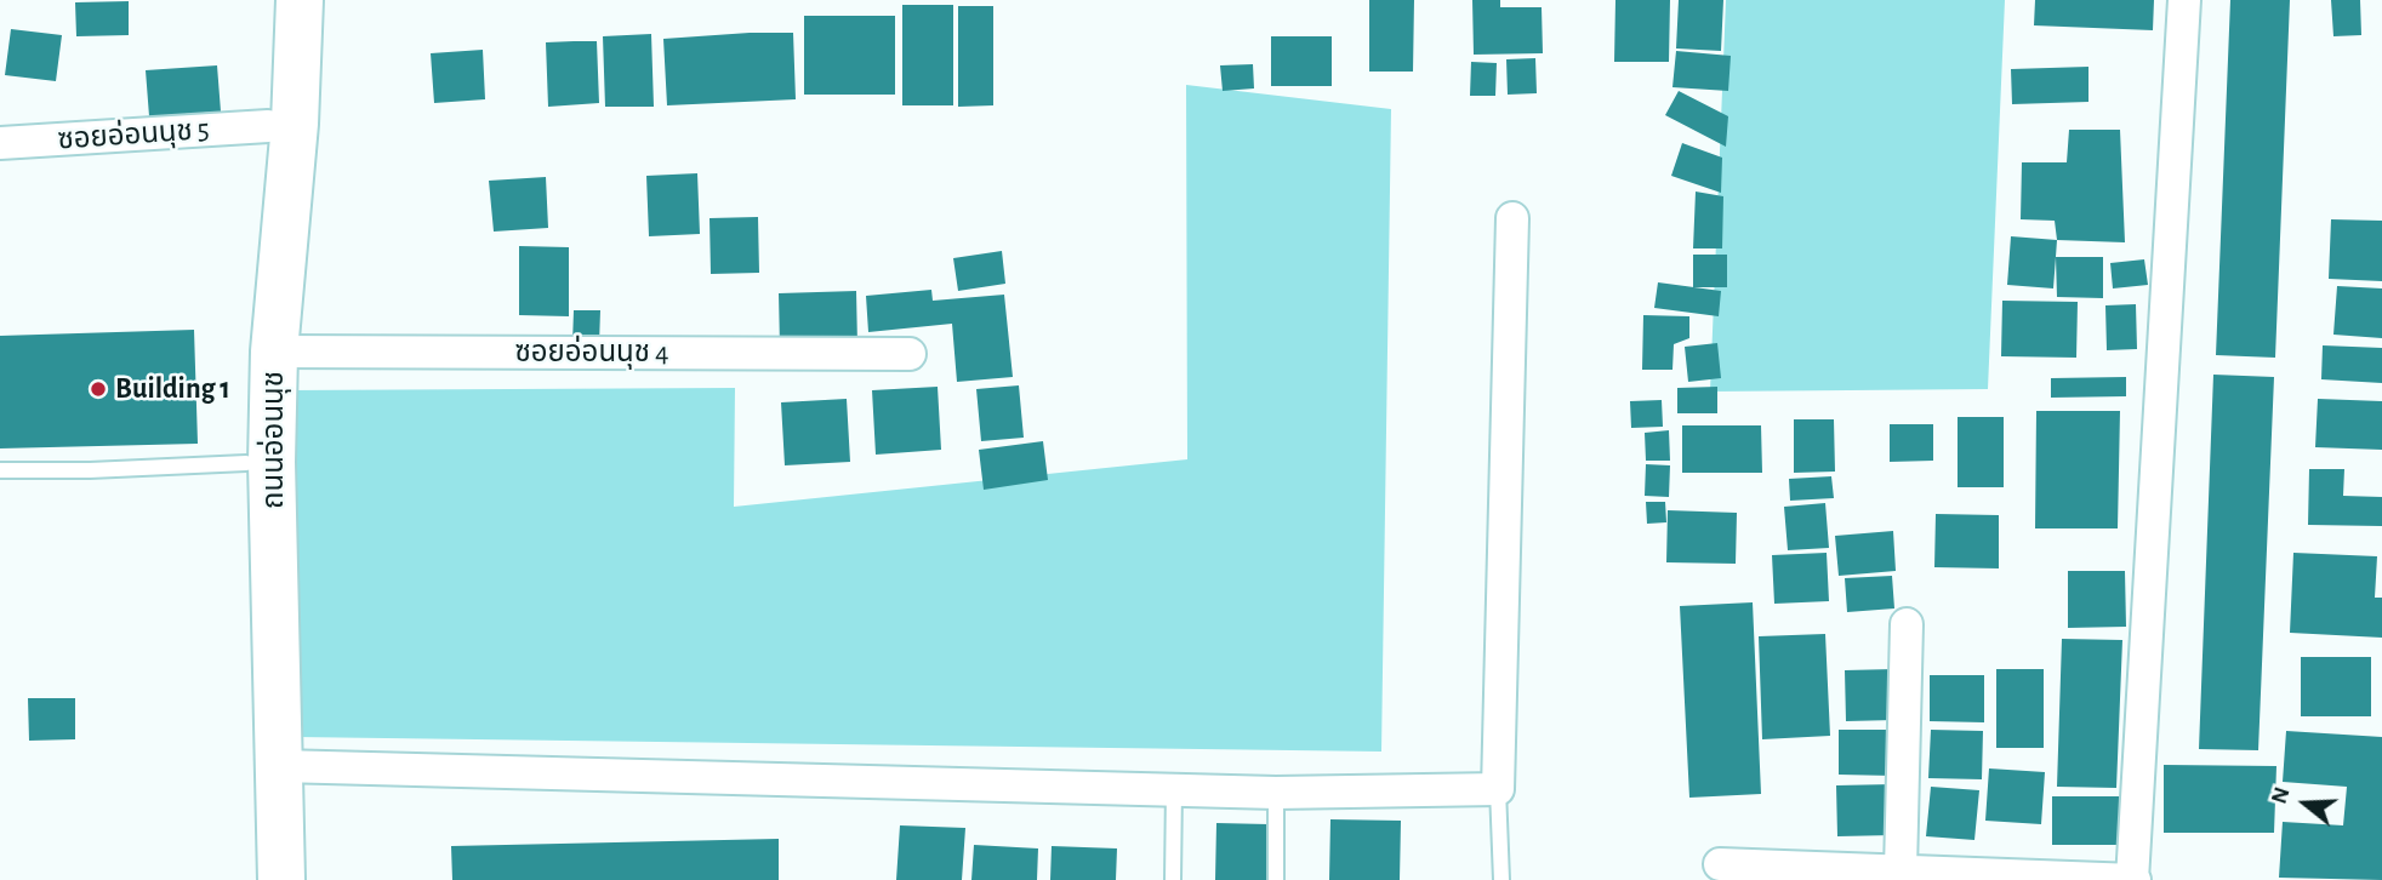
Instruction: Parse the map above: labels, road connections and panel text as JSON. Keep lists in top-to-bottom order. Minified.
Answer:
{"streets":{"main road":["ถนนอ่อนนุช"],"street":["ซอยอ่อนนุช 5","ซอยอ่อนนุช 4"]},"crossings":[["ซอยอ่อนนุช 5","ถนนอ่อนนุช"],["ซอยอ่อนนุช 4","ถนนอ่อนนุช"]],"places":["Building 1"],"north":"left"}
